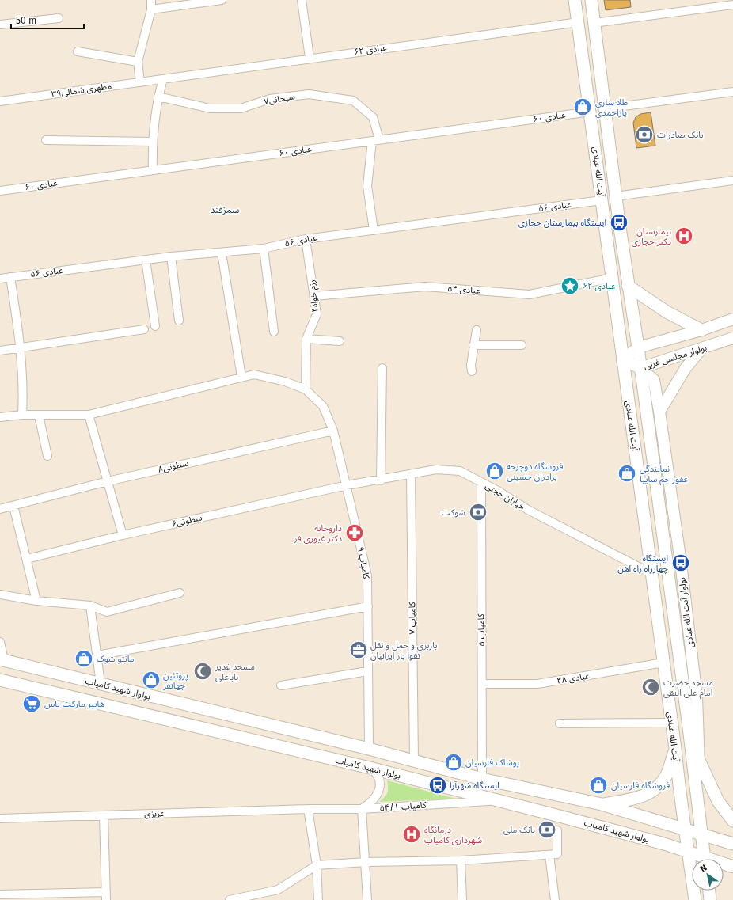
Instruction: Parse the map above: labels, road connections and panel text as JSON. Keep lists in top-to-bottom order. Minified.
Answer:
{"streets":{"main road":["آیت الله عبادی","بولوار مجلسی غربی","بولوار آیت الله عبادی","بولوار شهید کامیاب"],"street":["عبادی ۶۲","مطهری شمالی۳۹","سبحانی۷","عبادی ۶۰","عبادی ۵۶","عبادی ۵۴","رزم خواه۴","سطوتی۸","خیابان حجتی","سطوتی۶","کامیاب ۹","کامیاب ۷","کامیاب ۵","عبادی ۴۸","کامیاب ۵۴/۱","عزیزی"]},"crossings":[["عبادی ۶۲","مطهری شمالی۳۹"],["عبادی ۶۲","آیت الله عبادی"],["سبحانی۷","عبادی ۶۰"],["سبحانی۷","عبادی ۵۶"],["عبادی ۶۰","آیت الله عبادی"],["آیت الله عبادی","عبادی ۵۶"],["آیت الله عبادی","عبادی ۵۴"],["آیت الله عبادی","بولوار مجلسی غربی"],["آیت الله عبادی","خیابان حجتی"],["آیت الله عبادی","بولوار آیت الله عبادی"],["آیت الله عبادی","عبادی ۴۸"],["آیت الله عبادی","بولوار شهید کامیاب"],["عبادی ۵۶","رزم خواه۴"],["عبادی ۵۴","رزم خواه۴"],["رزم خواه۴","کامیاب ۹"],["بولوار مجلسی غربی","بولوار آیت الله عبادی"],["سطوتی۸","کامیاب ۹"],["خیابان حجتی","سطوتی۶"],["خیابان حجتی","کامیاب ۹"],["خیابان حجتی","کامیاب ۷"],["خیابان حجتی","کامیاب ۵"],["سطوتی۶","کامیاب ۹"],["کامیاب ۹","بولوار شهید کامیاب"],["بولوار آیت الله عبادی","بولوار شهید کامیاب"],["کامیاب ۷","بولوار شهید کامیاب"],["کامیاب ۵","عبادی ۴۸"],["کامیاب ۵","بولوار شهید کامیاب"],["بولوار شهید کامیاب","کامیاب ۵۴/۱"],["کامیاب ۵۴/۱","عزیزی"]],"districts":["سمزقند"],"places":{"shop":["طلا سازی یاراحمدی","فروشگاه دوچرخه برادران حسینی","نمایندگی عفور جم سایپا","مانتو شوک","پروتئین جهانفر","پوشاک فارسیان","فروشگاه فارسیان"],"bank":["بانک صادرات","شوكت","بانک ملی"],"bus stop":["ایستگاه بیمارستان حجازی","ایستگاه چهارراه راه آهن","ایستگاه شهرآرا"],"hospital":["بیمارستان دکتر حجازی","درمانگاه شهرداری کامیاب"],"place":["عبادی ۶۲"],"pharmacy":["داروخانه دکتر غیوری فر"],"office":["باربری و حمل و نقل تقوا بار ایرانیان"],"mosque":["مسجد غدیر باباعلی","مسجد حضرت امام علی النقی"],"supermarket":["هایپر مارکت یاس"]},"scale_bar":"50 m","north":"top left"}
